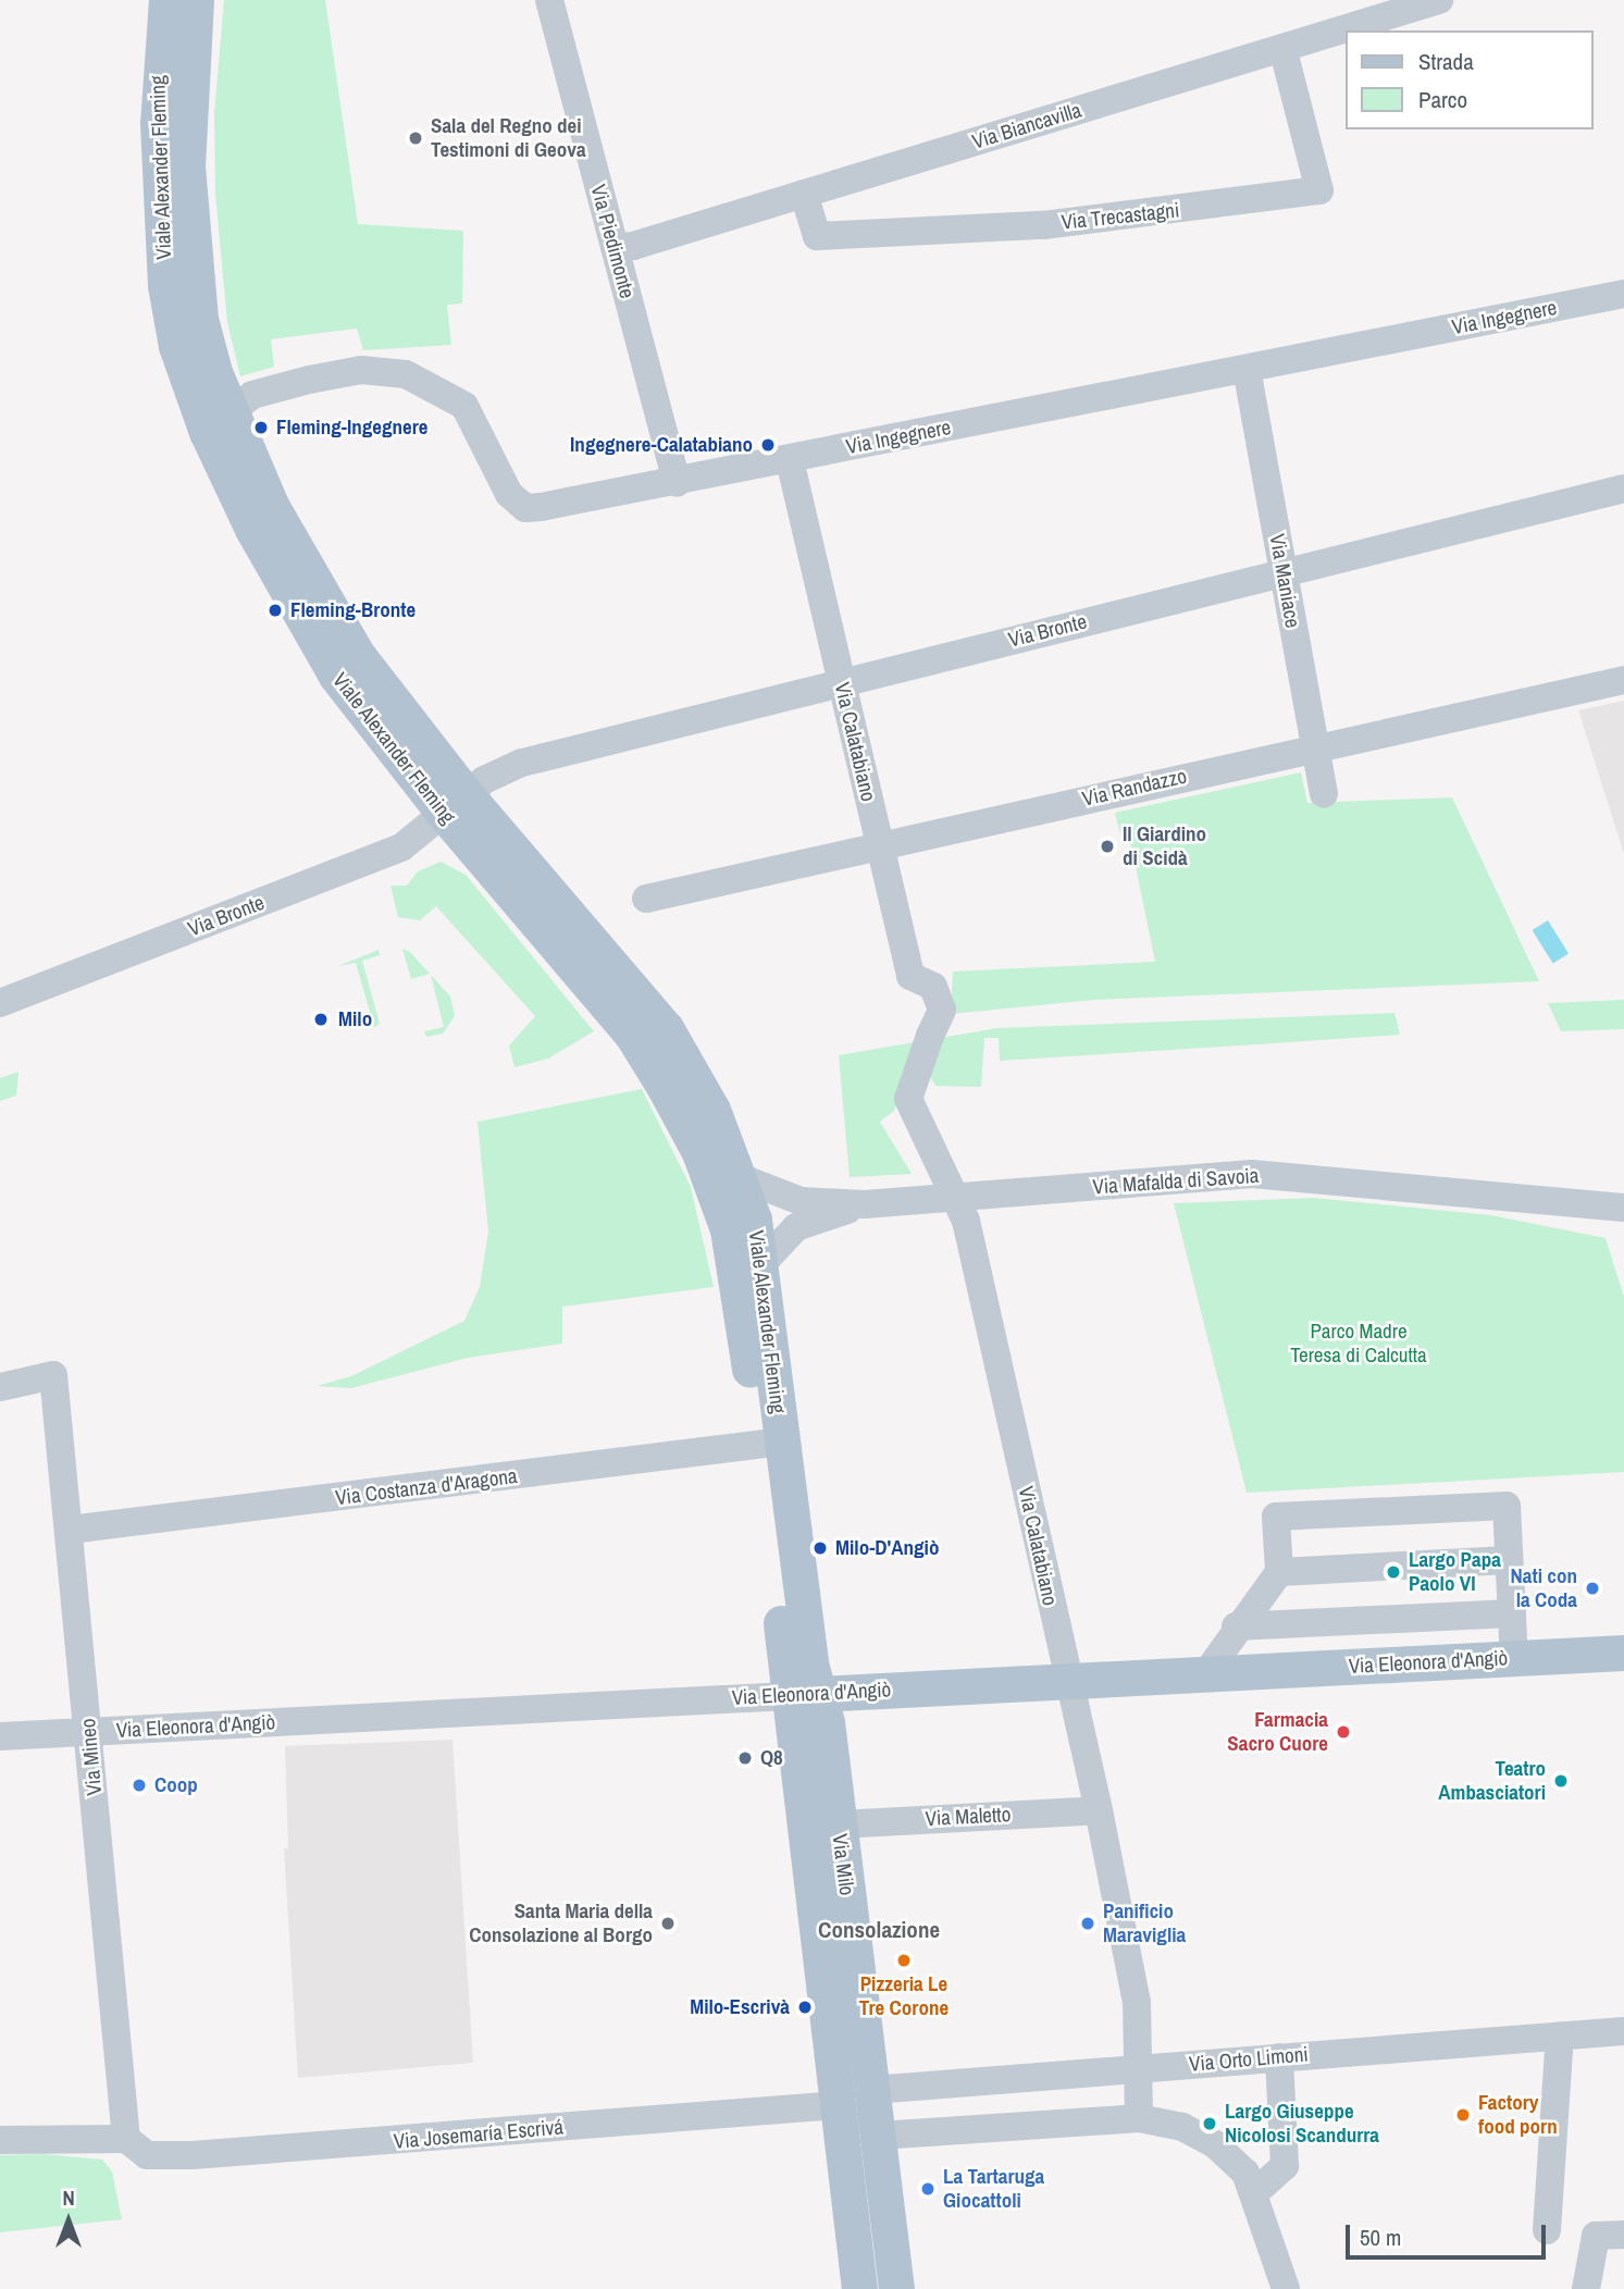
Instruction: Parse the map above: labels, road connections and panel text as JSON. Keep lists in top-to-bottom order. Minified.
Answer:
{"streets":{"main road":["Viale Alexander Fleming","Via Eleonora d'Angiò","Via Milo"],"street":["Via Biancavilla","Via Trecastagni","Via Piedimonte","Via Ingegnere","Via Maniace","Via Bronte","Via Calatabiano","Via Randazzo","Via Mafalda di Savoia","Via Costanza d'Aragona","Via Mineo","Via Maletto","Via Orto Limoni","Via Josemaría Escrivá"]},"crossings":[["Via Biancavilla","Via Trecastagni"],["Via Biancavilla","Via Piedimonte"],["Viale Alexander Fleming","Via Ingegnere"],["Viale Alexander Fleming","Via Bronte"],["Viale Alexander Fleming","Via Costanza d'Aragona"],["Viale Alexander Fleming","Via Milo"],["Via Piedimonte","Via Ingegnere"],["Via Ingegnere","Via Maniace"],["Via Ingegnere","Via Calatabiano"],["Via Maniace","Via Bronte"],["Via Maniace","Via Randazzo"],["Via Bronte","Via Calatabiano"],["Via Calatabiano","Via Randazzo"],["Via Calatabiano","Via Mafalda di Savoia"],["Via Calatabiano","Via Eleonora d'Angiò"],["Via Calatabiano","Via Maletto"],["Via Calatabiano","Via Orto Limoni"],["Via Costanza d'Aragona","Via Mineo"],["Via Costanza d'Aragona","Via Milo"],["Via Eleonora d'Angiò","Via Mineo"],["Via Eleonora d'Angiò","Via Milo"],["Via Mineo","Via Josemaría Escrivá"],["Via Maletto","Via Milo"],["Via Milo","Via Orto Limoni"],["Via Milo","Via Josemaría Escrivá"]],"districts":["Consolazione"],"parks":["Parco Madre Teresa di Calcutta"],"places":["Sala del Regno dei Testimoni di Geova","Fleming-Ingegnere","Ingegnere-Calatabiano","Fleming-Bronte","Il Giardino di Scidà","Milo","Milo-D'Angiò","Largo Papa Paolo VI","Nati con la Coda","Farmacia Sacro Cuore","Q8","Teatro Ambasciatori","Coop","Santa Maria della Consolazione al Borgo","Panificio Maraviglia","Pizzeria Le Tre Corone","Milo-Escrivà","Factory food porn","Largo Giuseppe Nicolosi Scandurra","La Tartaruga Giocattoli"],"legend":["Strada","Parco"],"scale_bar":"50 m","north":"top"}
